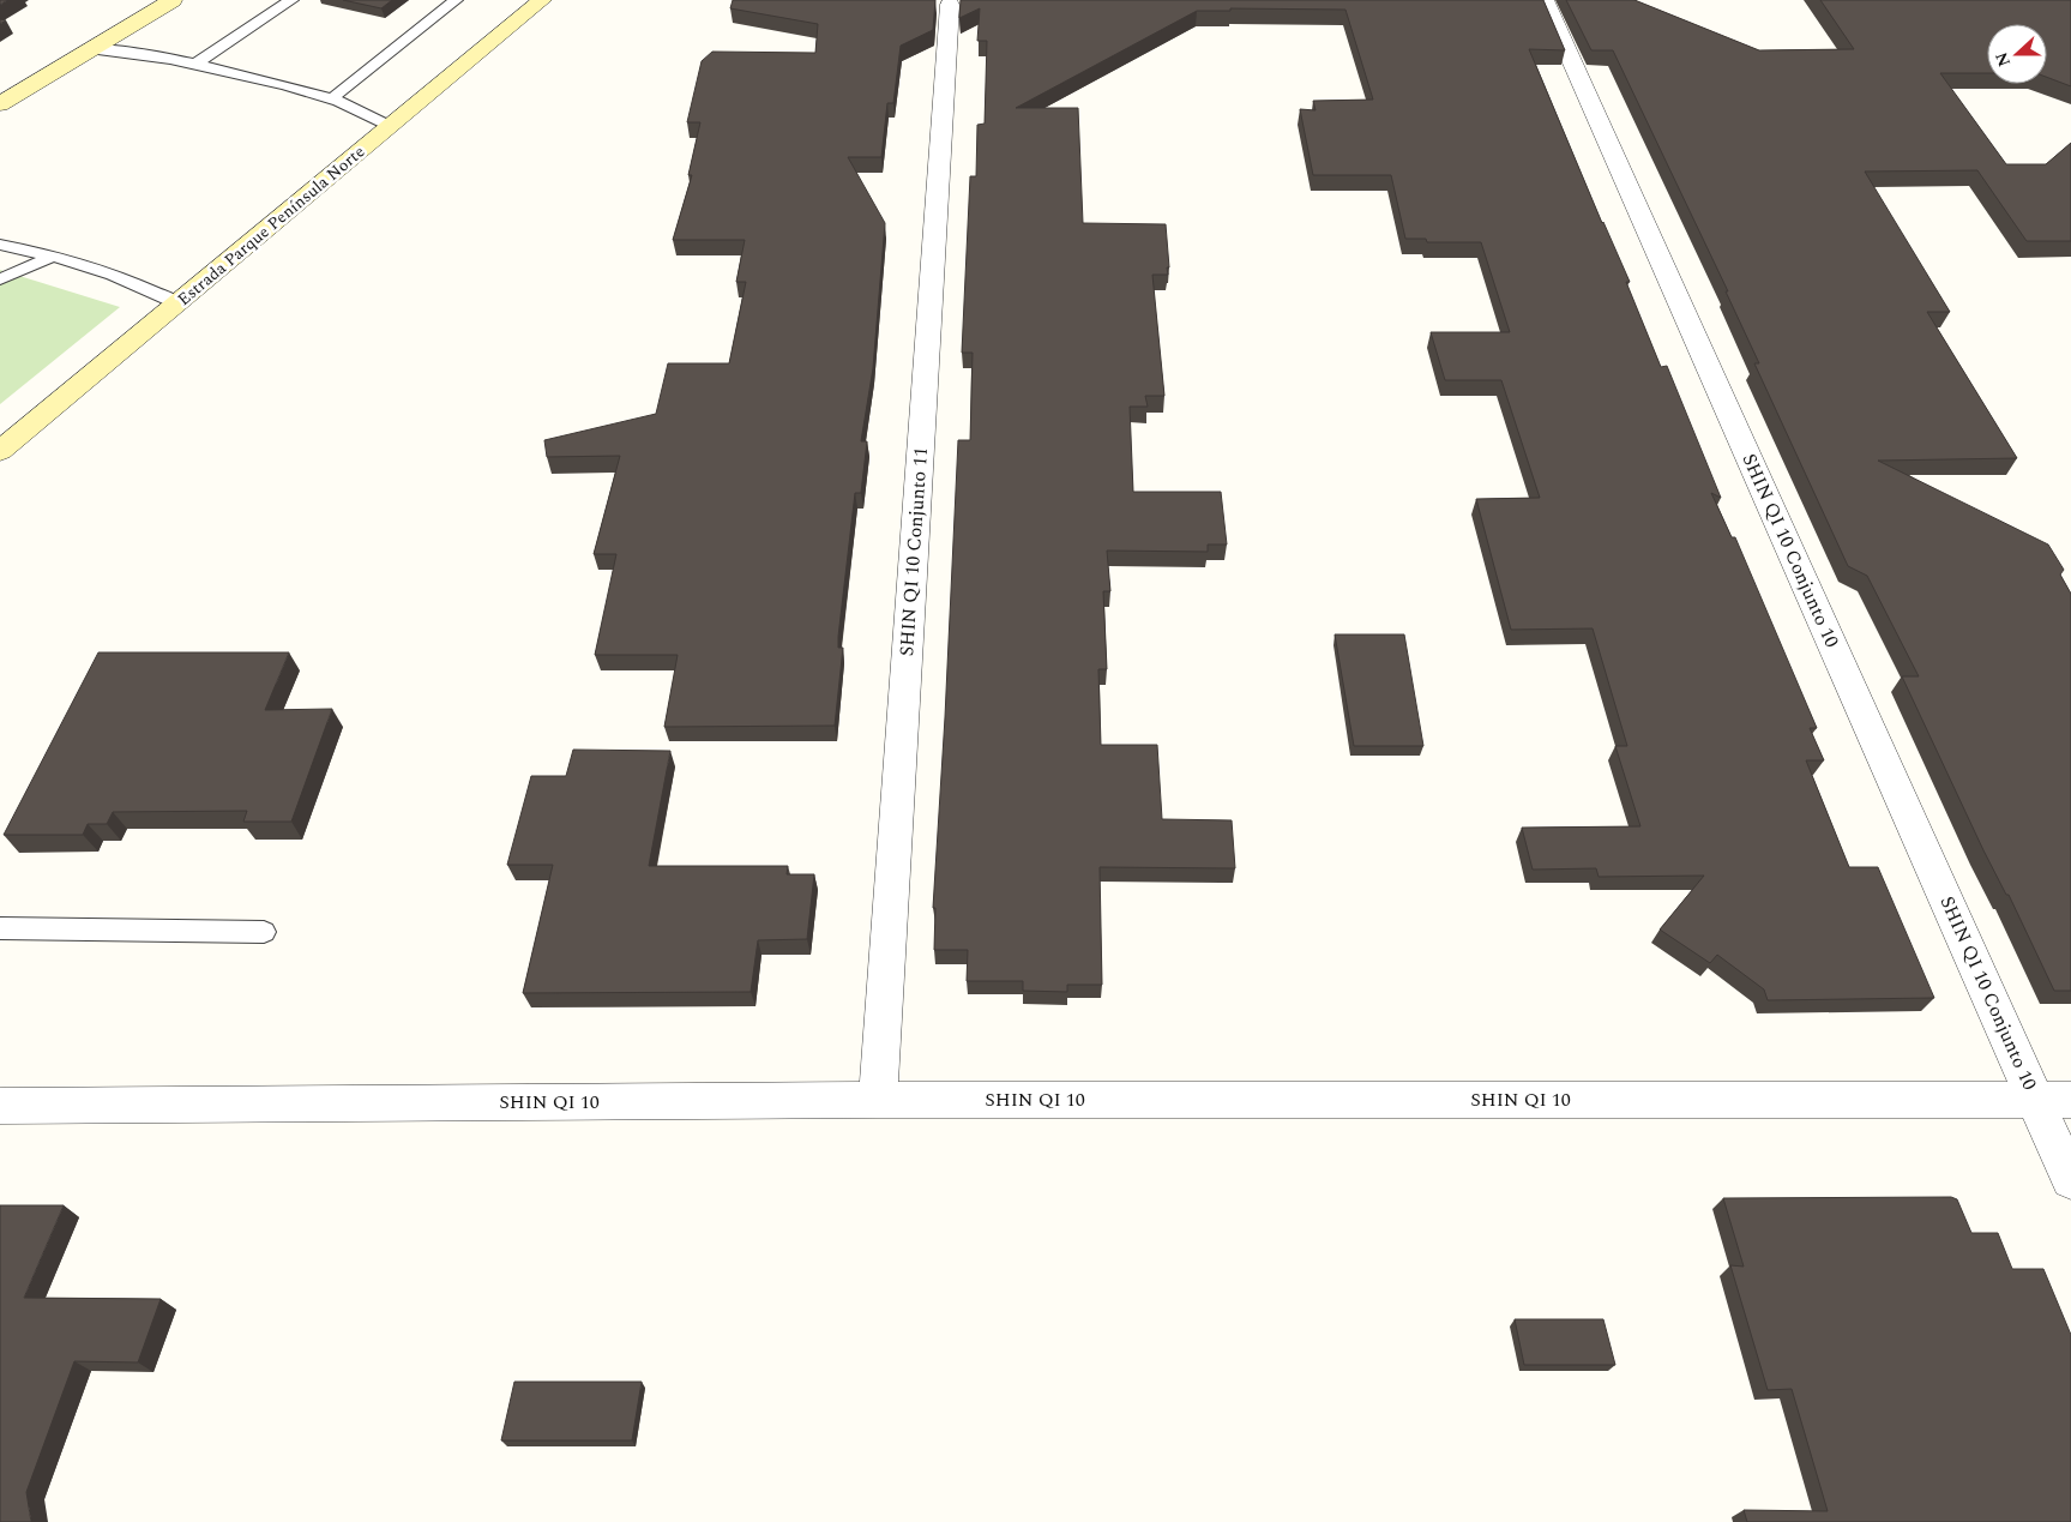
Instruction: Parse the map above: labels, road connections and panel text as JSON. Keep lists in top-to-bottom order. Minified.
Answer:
{"streets":{"main road":["Estrada Parque Península Norte"],"street":["SHIN QI 10 Conjunto 10","SHIN QI 10 Conjunto 11","SHIN QI 10"]},"crossings":[["SHIN QI 10 Conjunto 10","SHIN QI 10"],["SHIN QI 10 Conjunto 11","SHIN QI 10"]],"north":"left"}
